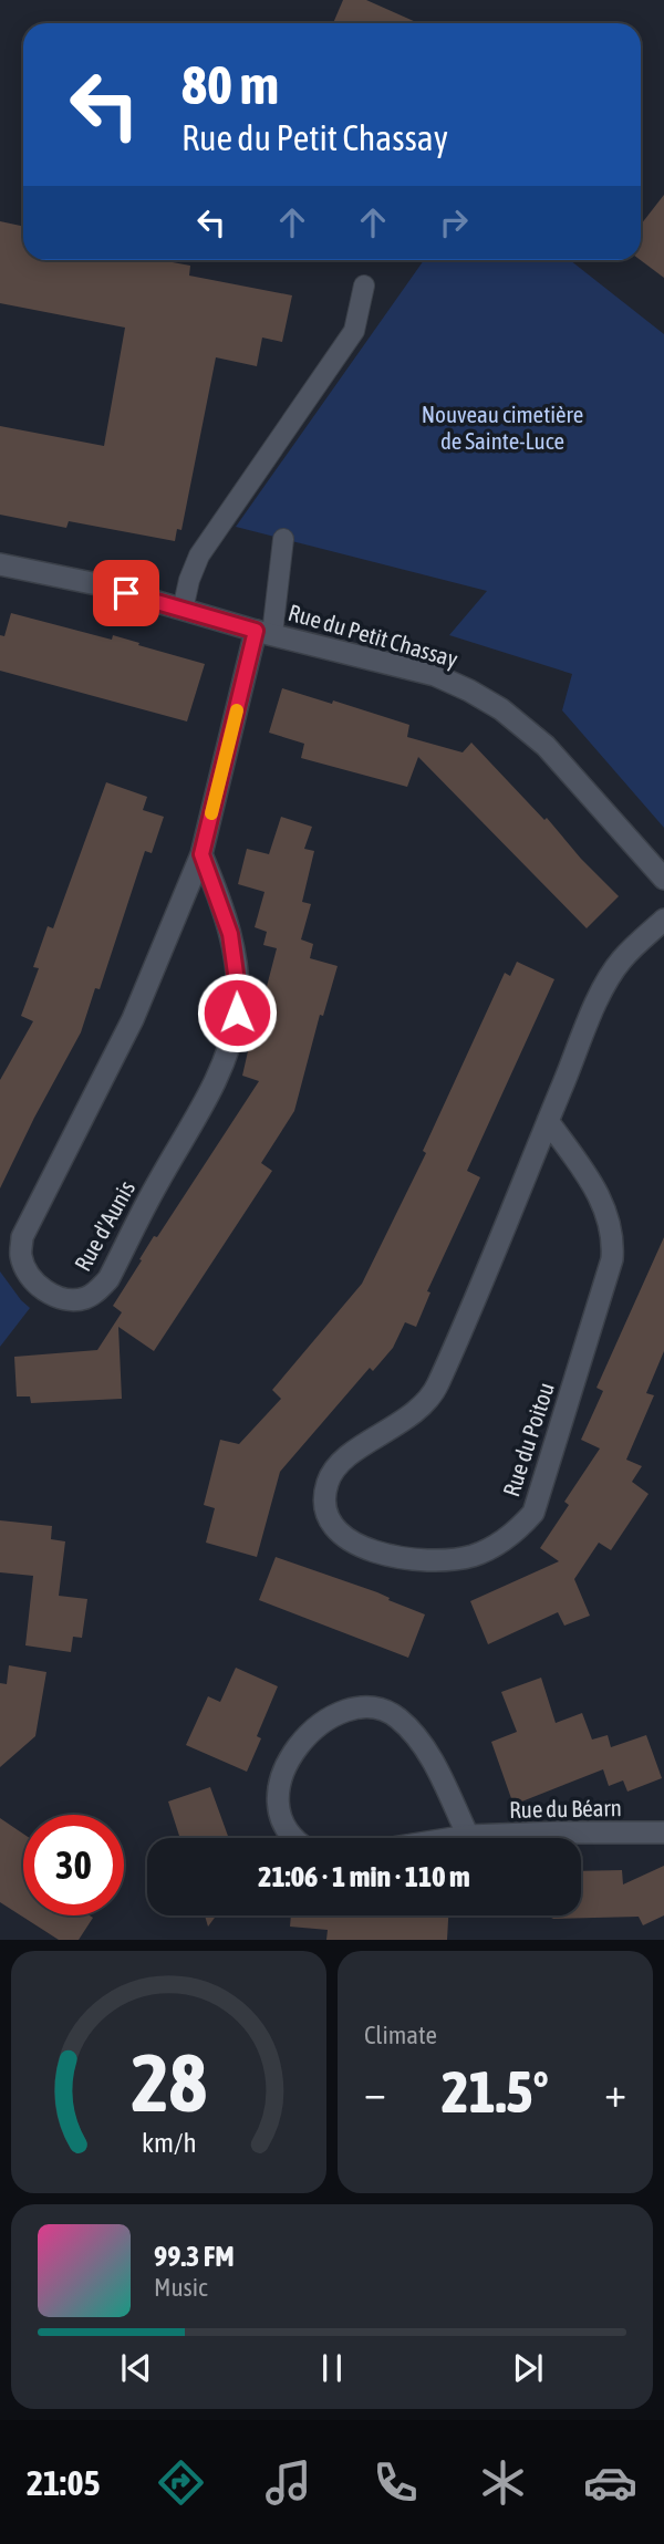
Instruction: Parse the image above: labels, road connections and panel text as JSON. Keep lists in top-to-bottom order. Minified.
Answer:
{"streets":{"street":["Rue du Petit Chassay","Rue d'Aunis","Rue du Poitou","Rue du Béarn"]},"crossings":[["Rue du Petit Chassay","Rue d'Aunis"]],"parks":["Nouveau cimetière de Sainte-Luce"],"page":{"turn":["80 m","Rue du Petit Chassay"],"limit":"30","trip":"21:06 · 1 min · 110 m","tile":"Climate","heat":["−","21.5°","+"],"song":["99.3 FM","Music"],"tabs":"21:05","gauge":["28","km/h"]}}
